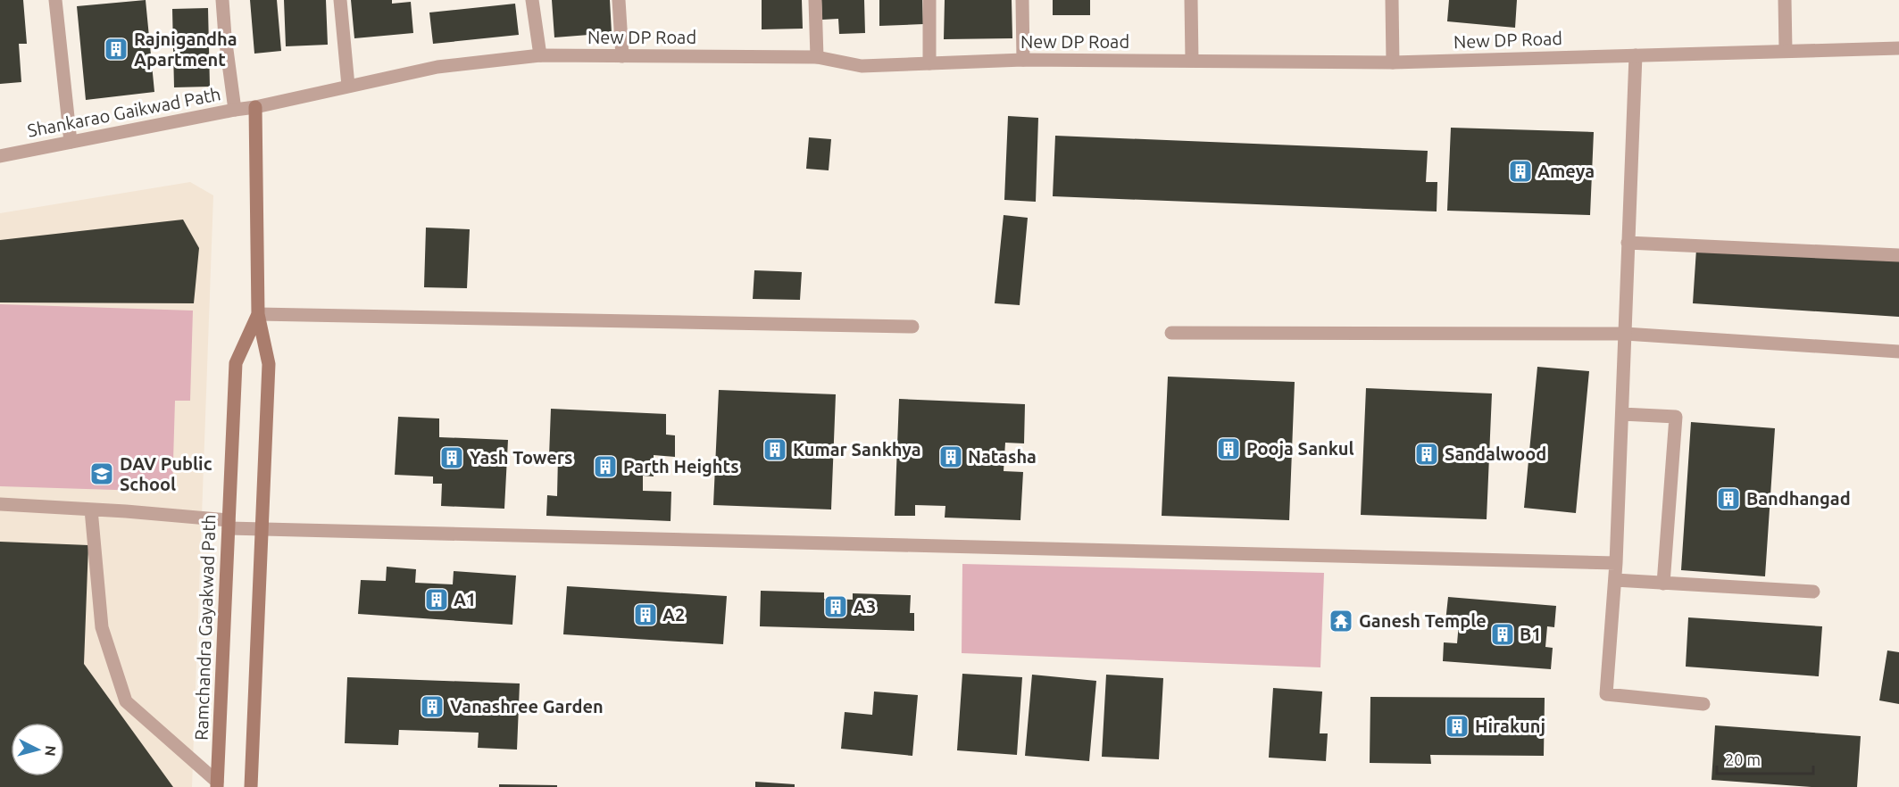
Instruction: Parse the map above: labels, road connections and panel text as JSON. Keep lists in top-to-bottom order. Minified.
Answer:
{"streets":{"main road":["Ramchandra Gayakwad Path"],"street":["New DP Road","Shankarao Gaikwad Path"]},"crossings":[["New DP Road","Shankarao Gaikwad Path"],["New DP Road","Ramchandra Gayakwad Path"],["Shankarao Gaikwad Path","Ramchandra Gayakwad Path"]],"places":{"building":["Rajnigandha Apartment","Ameya","Pooja Sankul","Kumar Sankhya","Sandalwood","Natasha","Yash Towers","Parth Heights","Bandhangad","A1","A3","A2","B1","Vanashree Garden","Hirakunj"],"school or university":["DAV Public School"],"temple":["Ganesh Temple"]},"scale_bar":"20 m","north":"right"}
